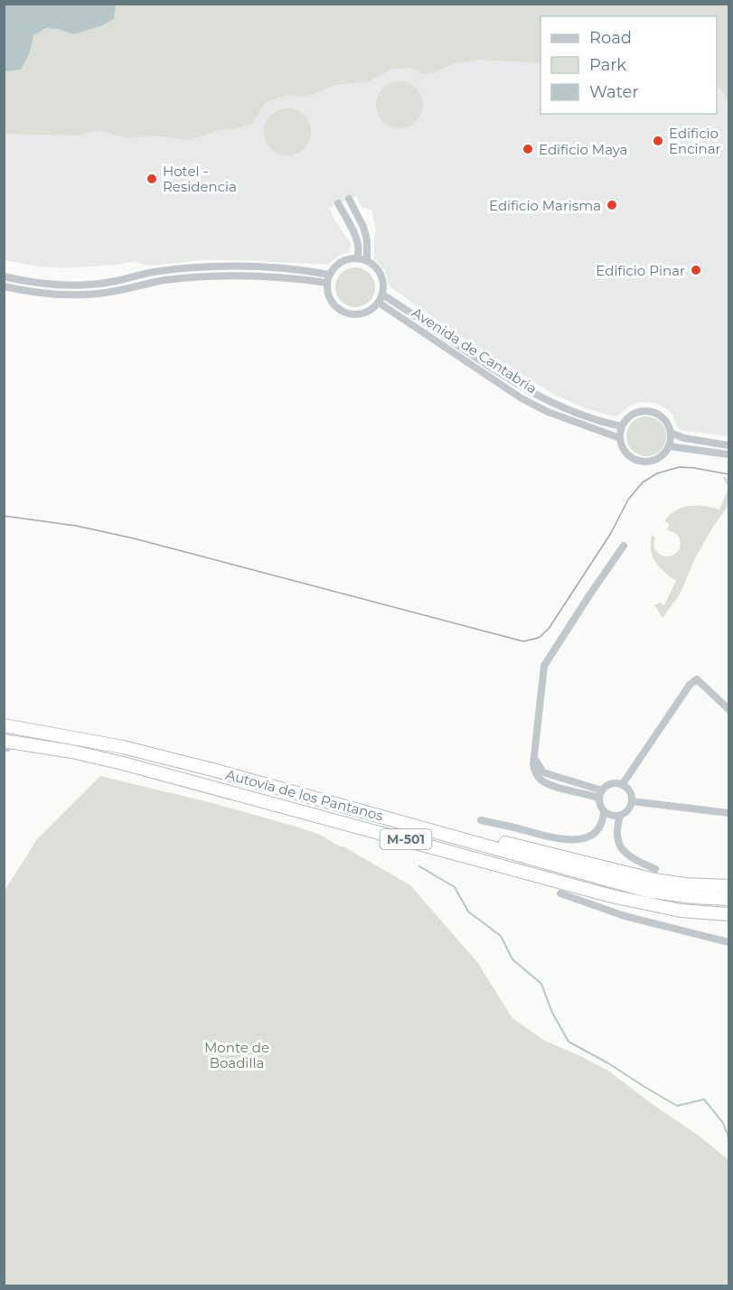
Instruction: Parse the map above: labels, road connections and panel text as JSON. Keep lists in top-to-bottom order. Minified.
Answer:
{"streets":{"highway":["Autovía de los Pantanos","M-501"],"street":["Avenida de Cantabria"]},"parks":["Monte de Boadilla"],"places":["Edificio Encinar","Edificio Maya","Hotel - Residencia","Edificio Marisma","Edificio Pinar"],"legend":["Road","Park","Water"]}
